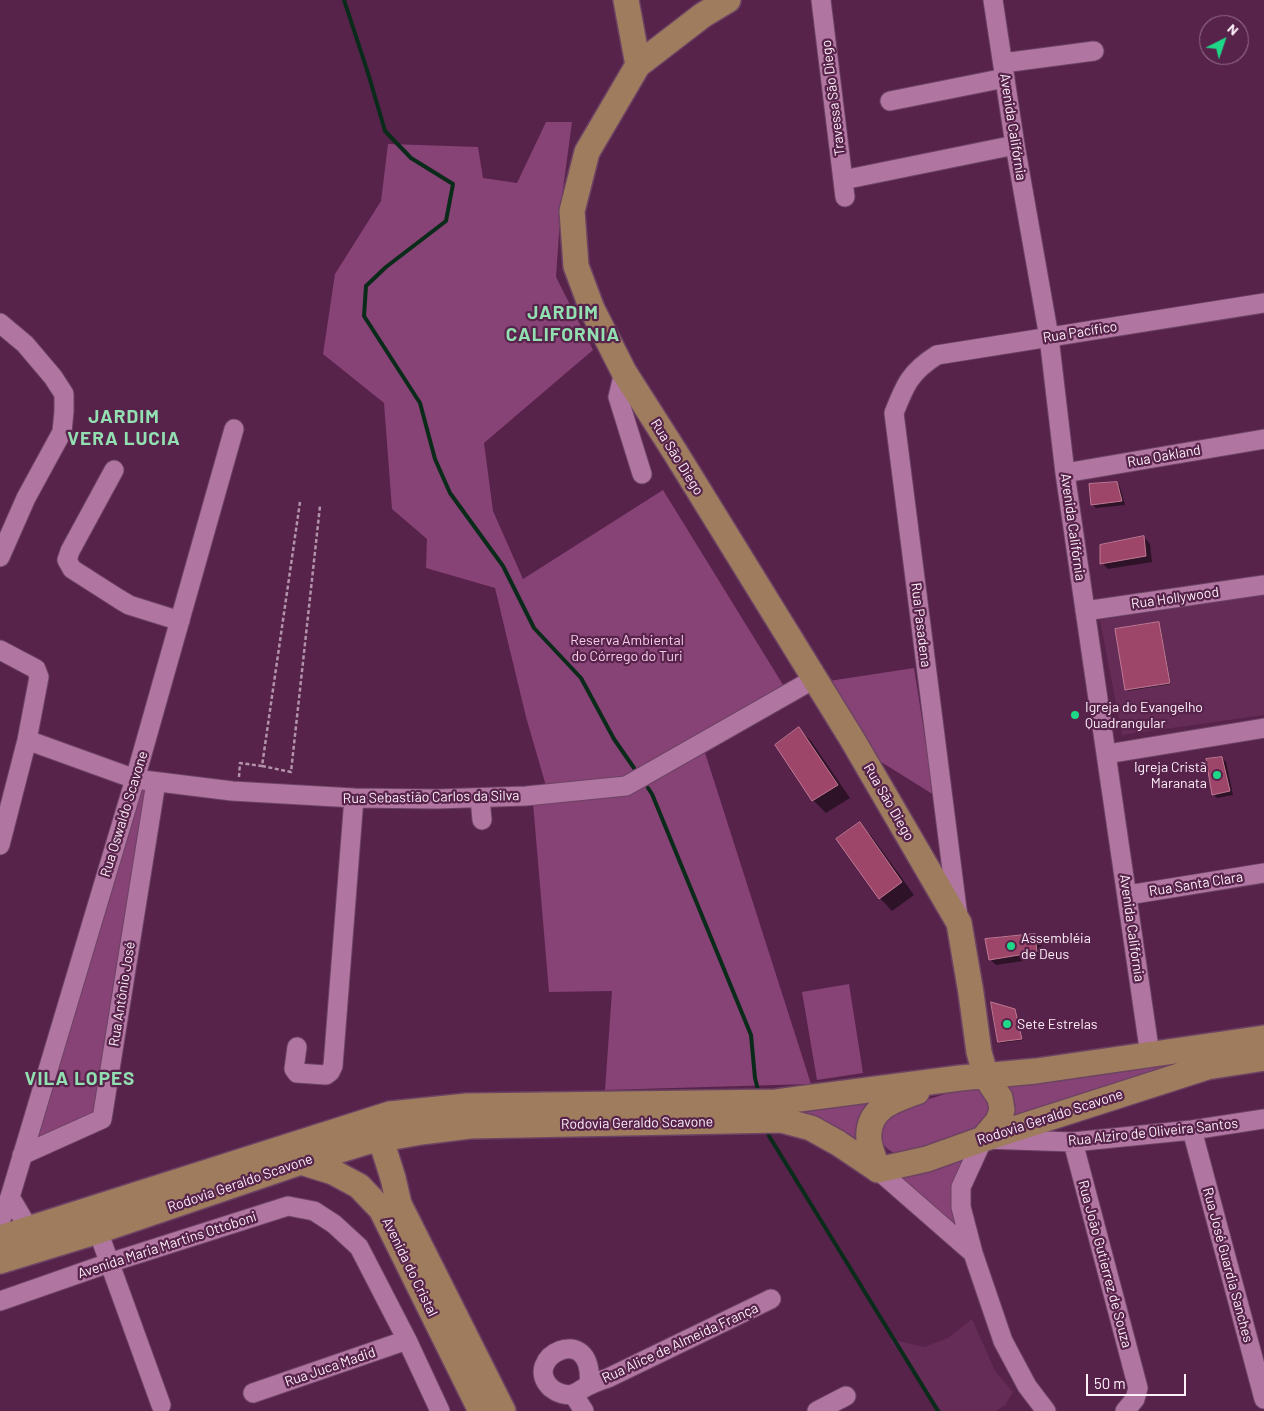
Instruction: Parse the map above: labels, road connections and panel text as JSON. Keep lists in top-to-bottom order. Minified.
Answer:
{"streets":{"main road":["Rua São Diego","Rodovia Geraldo Scavone","Avenida do Cristal"],"street":["Travessa São Diego","Avenida Califórnia","Rua Pacífico","Rua Oakland","Rua Hollywood","Rua Pasadena","Rua Sebastião Carlos da Silva","Rua Oswaldo Scavone","Rua Santa Clara","Rua Antônio José","Rua Alziro de Oliveira Santos","Avenida Maria Martins Ottoboni","Rua João Gutierrez de Souza","Rua José Guardia Sanches","Rua Alice de Almeida França","Rua Juca Madid"]},"crossings":[["Travessa São Diego","Avenida Califórnia"],["Avenida Califórnia","Rua Pacífico"],["Avenida Califórnia","Rua Oakland"],["Avenida Califórnia","Rua Hollywood"],["Avenida Califórnia","Rua Santa Clara"],["Avenida Califórnia","Rodovia Geraldo Scavone"],["Rua Pacífico","Rua Pasadena"],["Rua São Diego","Rua Pasadena"],["Rua São Diego","Rua Sebastião Carlos da Silva"],["Rua São Diego","Rodovia Geraldo Scavone"],["Rua Sebastião Carlos da Silva","Rua Oswaldo Scavone"],["Rua Sebastião Carlos da Silva","Rua Antônio José"],["Rua Oswaldo Scavone","Rua Antônio José"],["Rodovia Geraldo Scavone","Rua Alziro de Oliveira Santos"],["Rodovia Geraldo Scavone","Avenida do Cristal"],["Rua Alziro de Oliveira Santos","Rua João Gutierrez de Souza"],["Rua Alziro de Oliveira Santos","Rua José Guardia Sanches"],["Avenida Maria Martins Ottoboni","Rua Juca Madid"]],"districts":["JARDIM CALIFORNIA","JARDIM VERA LUCIA","VILA LOPES"],"parks":["Reserva Ambiental do Córrego do Turi"],"places":["Igreja do Evangelho Quadrangular","Igreja Cristã Maranata","Assembléia de Deus","Sete Estrelas"],"scale_bar":"50 m","north":"top right"}
